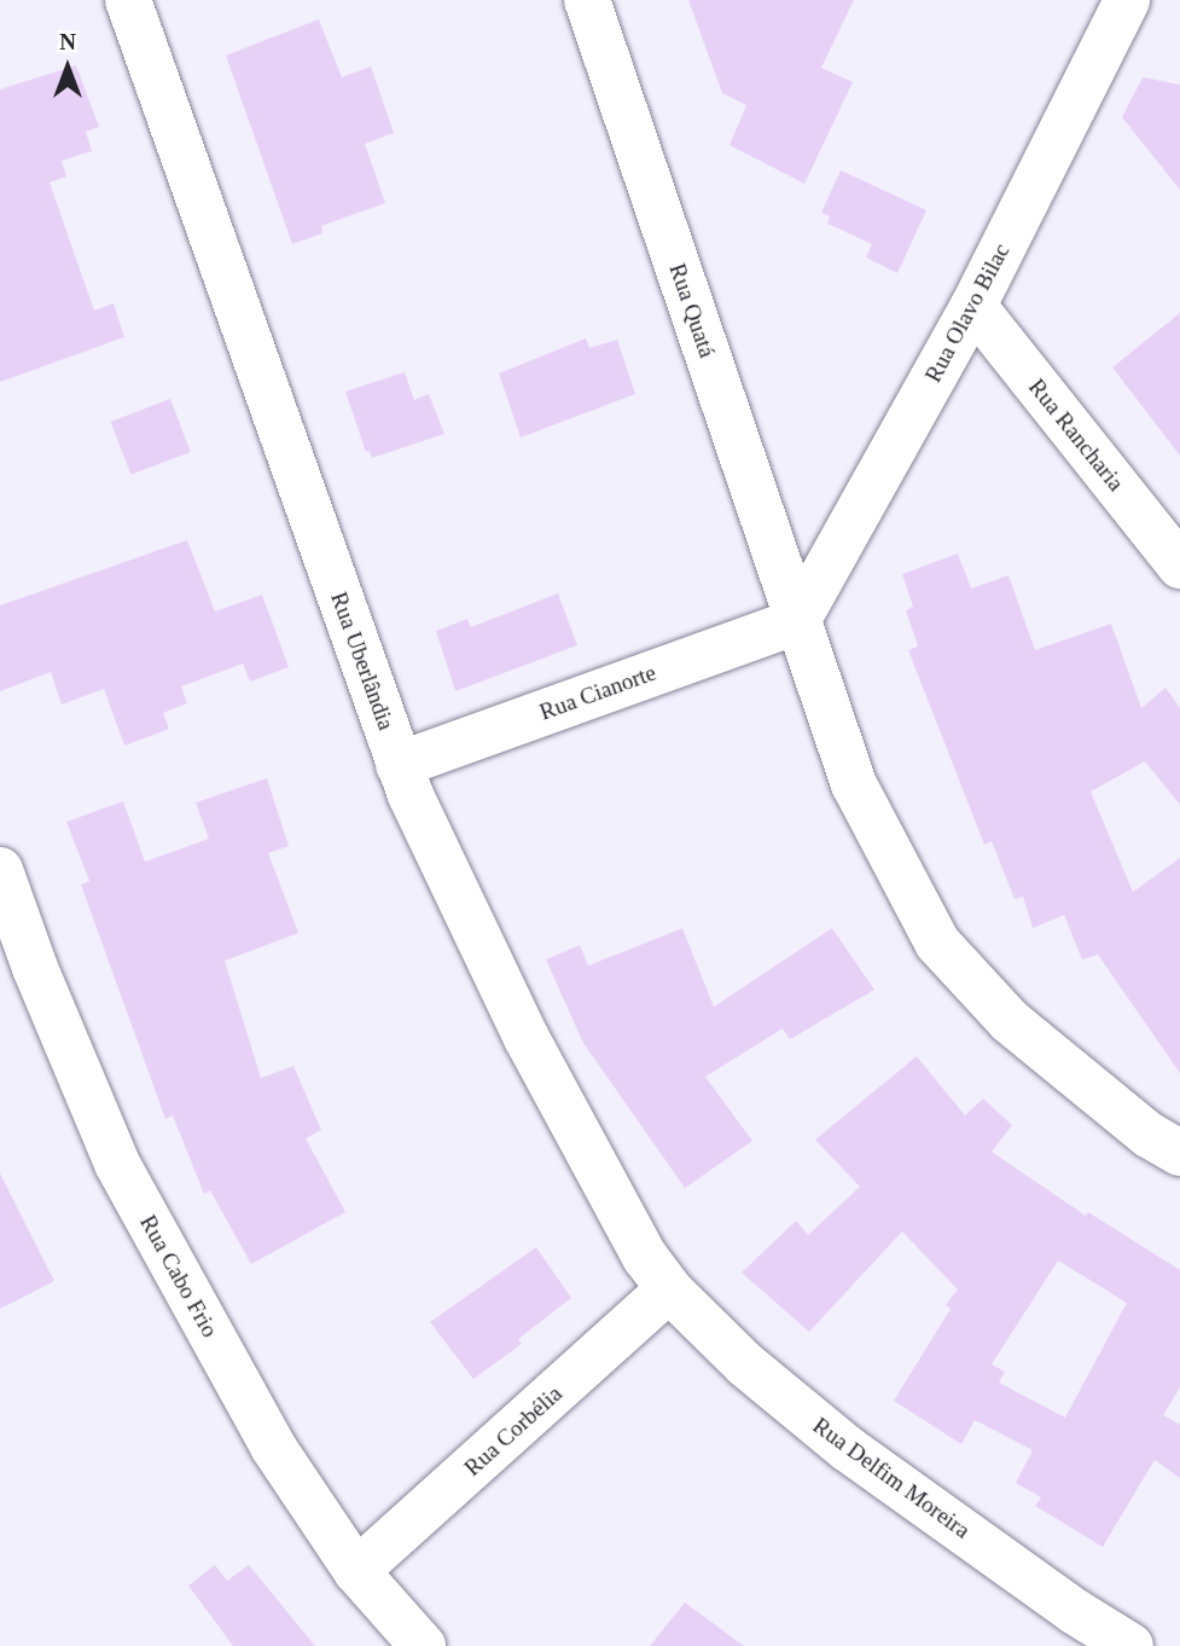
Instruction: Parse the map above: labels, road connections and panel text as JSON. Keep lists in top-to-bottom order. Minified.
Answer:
{"streets":{"street":["Rua Quatá","Rua Olavo Bilac","Rua Rancharia","Rua Uberlândia","Rua Cianorte","Rua Cabo Frio","Rua Corbélia","Rua Delfim Moreira"]},"crossings":[["Rua Quatá","Rua Olavo Bilac"],["Rua Quatá","Rua Cianorte"],["Rua Olavo Bilac","Rua Rancharia"],["Rua Olavo Bilac","Rua Cianorte"],["Rua Uberlândia","Rua Cianorte"],["Rua Uberlândia","Rua Corbélia"],["Rua Uberlândia","Rua Delfim Moreira"],["Rua Cabo Frio","Rua Corbélia"],["Rua Corbélia","Rua Delfim Moreira"]],"north":"top"}
